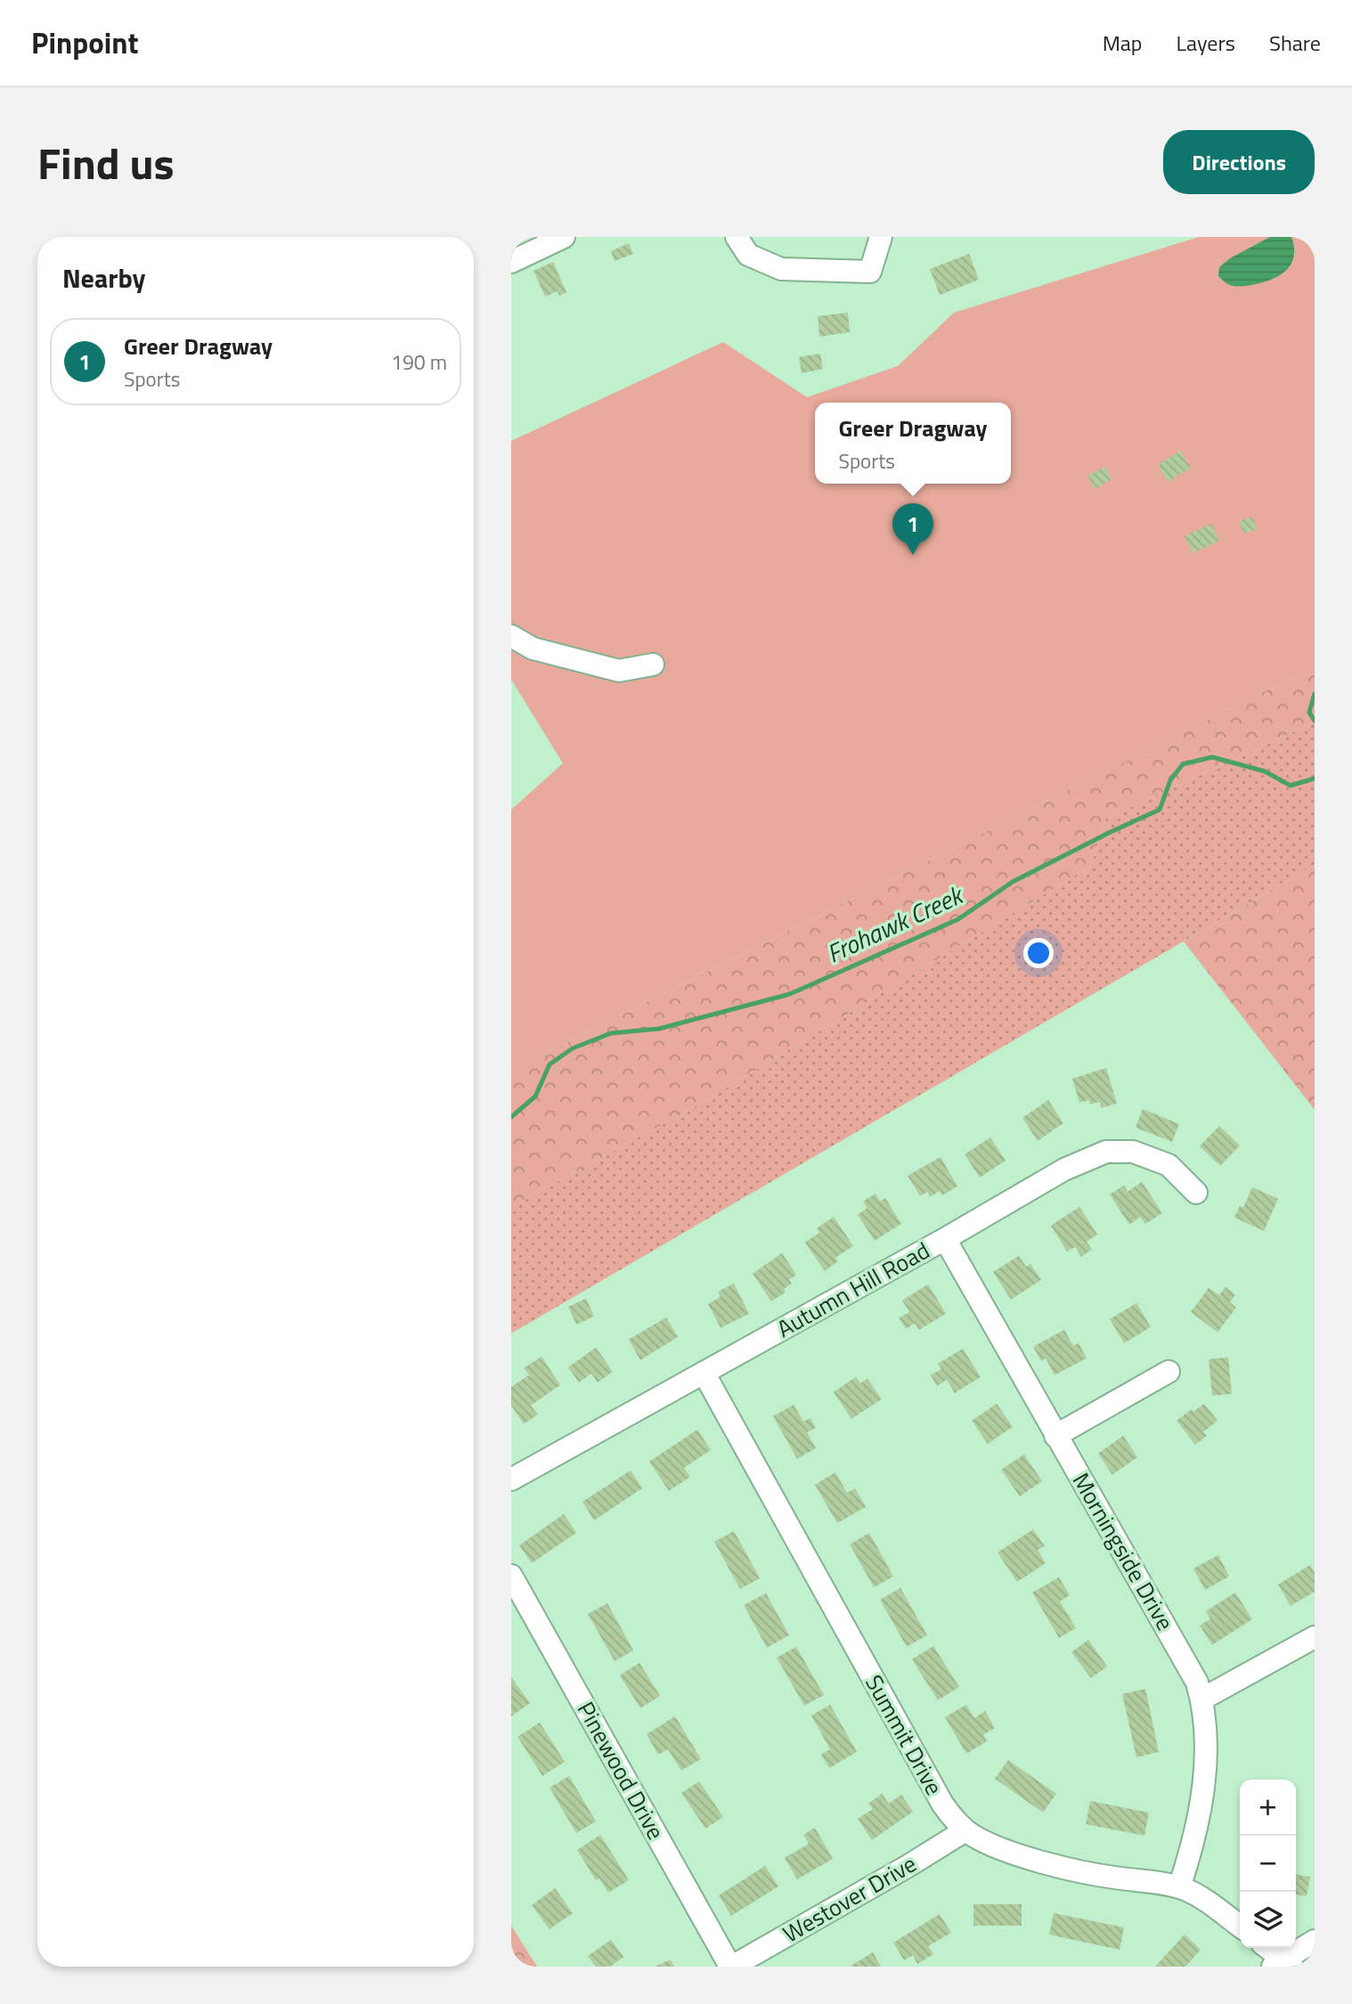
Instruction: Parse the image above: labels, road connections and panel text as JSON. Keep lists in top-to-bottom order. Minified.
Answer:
{"streets":{"street":["Autumn Hill Road","Morningside Drive","Summit Drive","Pinewood Drive","Westover Drive"]},"crossings":[["Autumn Hill Road","Morningside Drive"],["Autumn Hill Road","Summit Drive"],["Morningside Drive","Summit Drive"],["Summit Drive","Westover Drive"],["Pinewood Drive","Westover Drive"]],"water":["Frohawk Creek"],"page":{"header":"Pinpoint","nav":["Map","Layers","Share"],"title":"Find us","buttons":"Directions","heading":"Nearby","list":[{"mark":"1","name":"Greer Dragway","note":"Sports","value":"190 m"}],"popup":["Greer Dragway","Sports"],"pins":"1","map_buttons":["+","−"]}}
